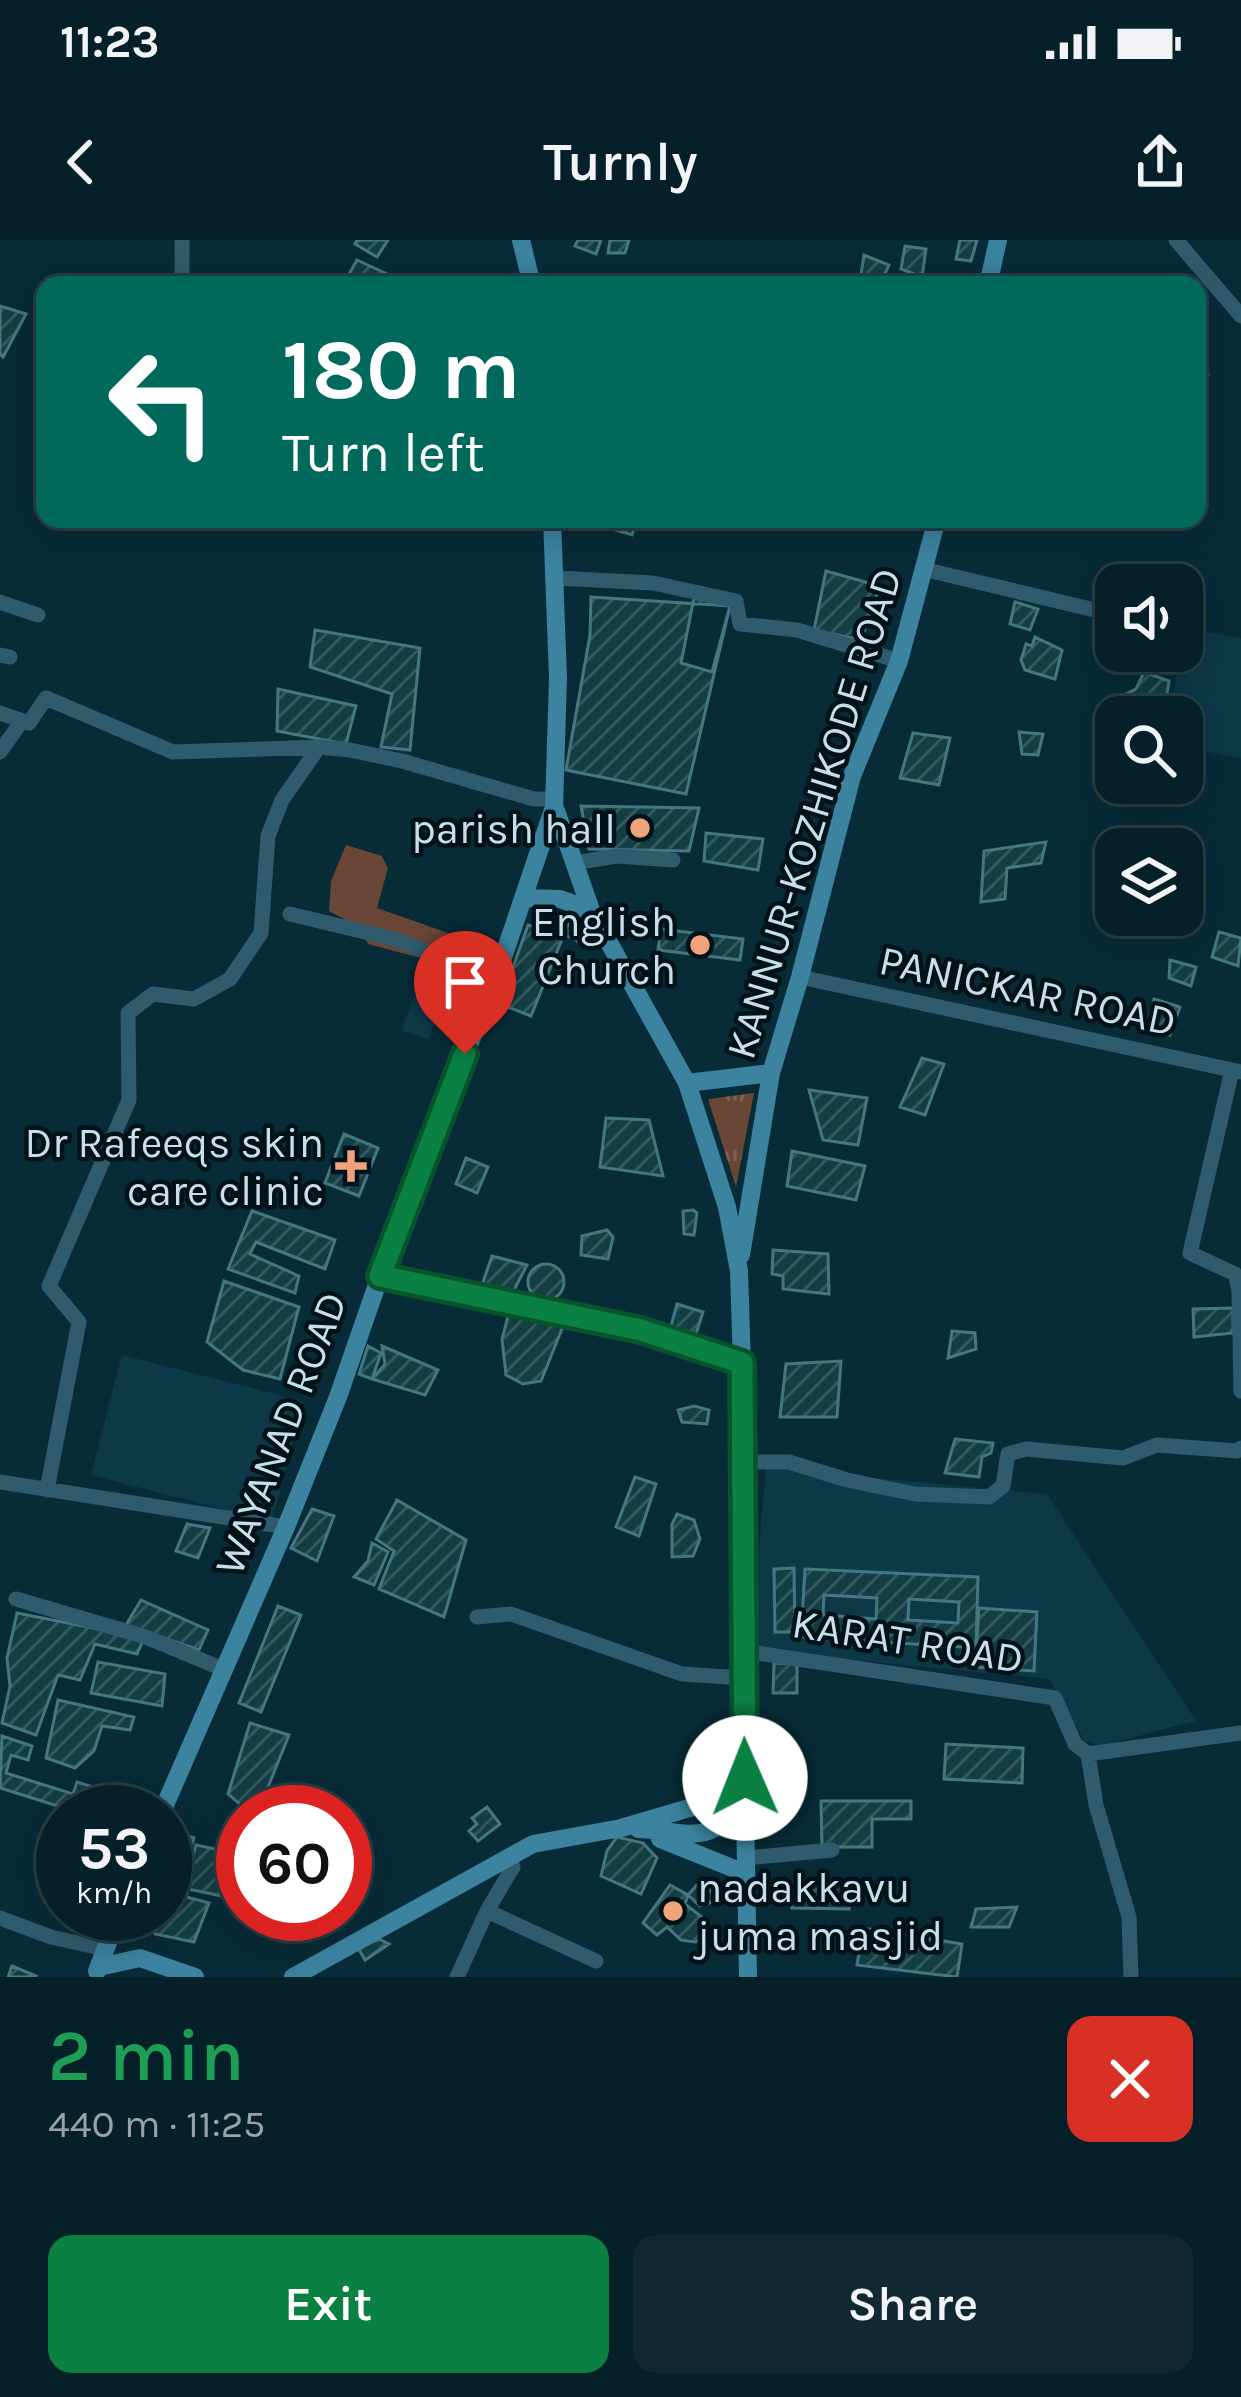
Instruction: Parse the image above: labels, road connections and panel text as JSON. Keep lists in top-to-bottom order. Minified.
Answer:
{"streets":{"main road":["KANNUR-KOZHIKODE ROAD","WAYANAD ROAD"],"street":["PANICKAR ROAD","KARAT ROAD"]},"crossings":[["KANNUR-KOZHIKODE ROAD","PANICKAR ROAD"]],"places":{"other":["parish hall","English Church","nadakkavu juma masjid"],"health":["Dr Rafeeqs skin care clinic"]},"page":{"status":"11:23","header":"Turnly","turn":["180 m","Turn left"],"speed":"53 km/h","limit":"60","heading":["2 min","440 m · 11:25"],"buttons":["Exit","Share"]}}
